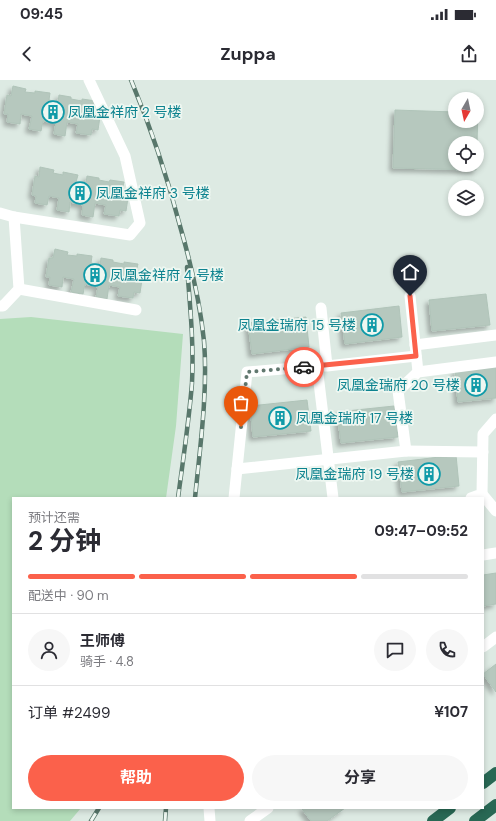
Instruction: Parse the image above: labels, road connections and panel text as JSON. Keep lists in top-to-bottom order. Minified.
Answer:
{"places":{"building":["凤凰金祥府 2 号楼","凤凰金祥府 3 号楼","凤凰金祥府 4 号楼","凤凰金瑞府 15 号楼","凤凰金瑞府 20 号楼","凤凰金瑞府 17 号楼","凤凰金瑞府 19 号楼"]},"north":"bottom","page":{"status":"09:45","header":"Zuppa","heading":["2 分钟","预计还需","09:47–09:52"],"panel":["王师傅","骑手 · 4.8","订单 #2499","¥107"],"bar":"配送中 · 90 m","buttons":["帮助","分享"]}}
